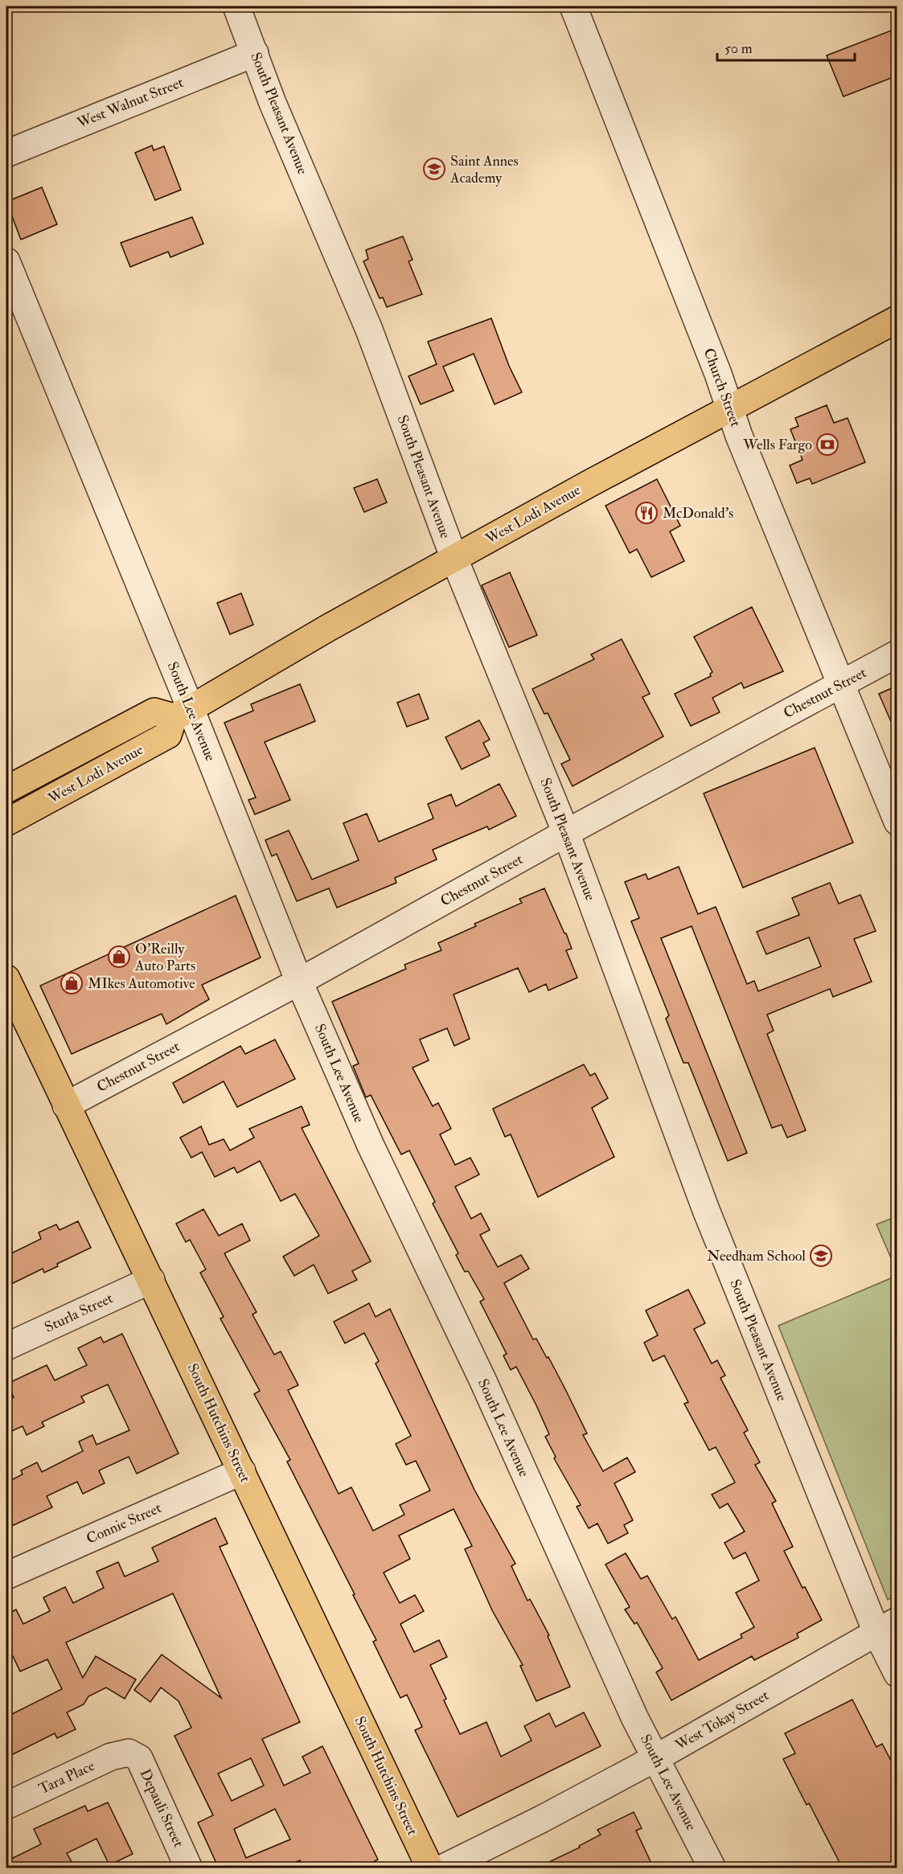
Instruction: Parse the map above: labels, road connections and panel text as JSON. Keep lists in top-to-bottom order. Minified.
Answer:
{"streets":{"main road":["West Lodi Avenue","South Hutchins Street"],"street":["West Walnut Street","South Pleasant Avenue","Church Street","Chestnut Street","South Lee Avenue","Sturla Street","Connie Street","West Tokay Street","Tara Place","Depauli Street"]},"crossings":[["West Walnut Street","South Pleasant Avenue"],["South Pleasant Avenue","West Lodi Avenue"],["South Pleasant Avenue","Chestnut Street"],["South Pleasant Avenue","West Tokay Street"],["Church Street","West Lodi Avenue"],["Church Street","Chestnut Street"],["West Lodi Avenue","South Lee Avenue"],["Chestnut Street","South Lee Avenue"],["Chestnut Street","South Hutchins Street"],["South Lee Avenue","West Tokay Street"],["Sturla Street","South Hutchins Street"],["South Hutchins Street","Connie Street"],["Tara Place","Depauli Street"]],"places":{"school or university":["Saint Annes Academy","Needham School"],"bank":["Wells Fargo"],"restaurant":["McDonald's"],"shop":["O'Reilly Auto Parts","MIkes Automotive"]},"scale_bar":"50 m"}
